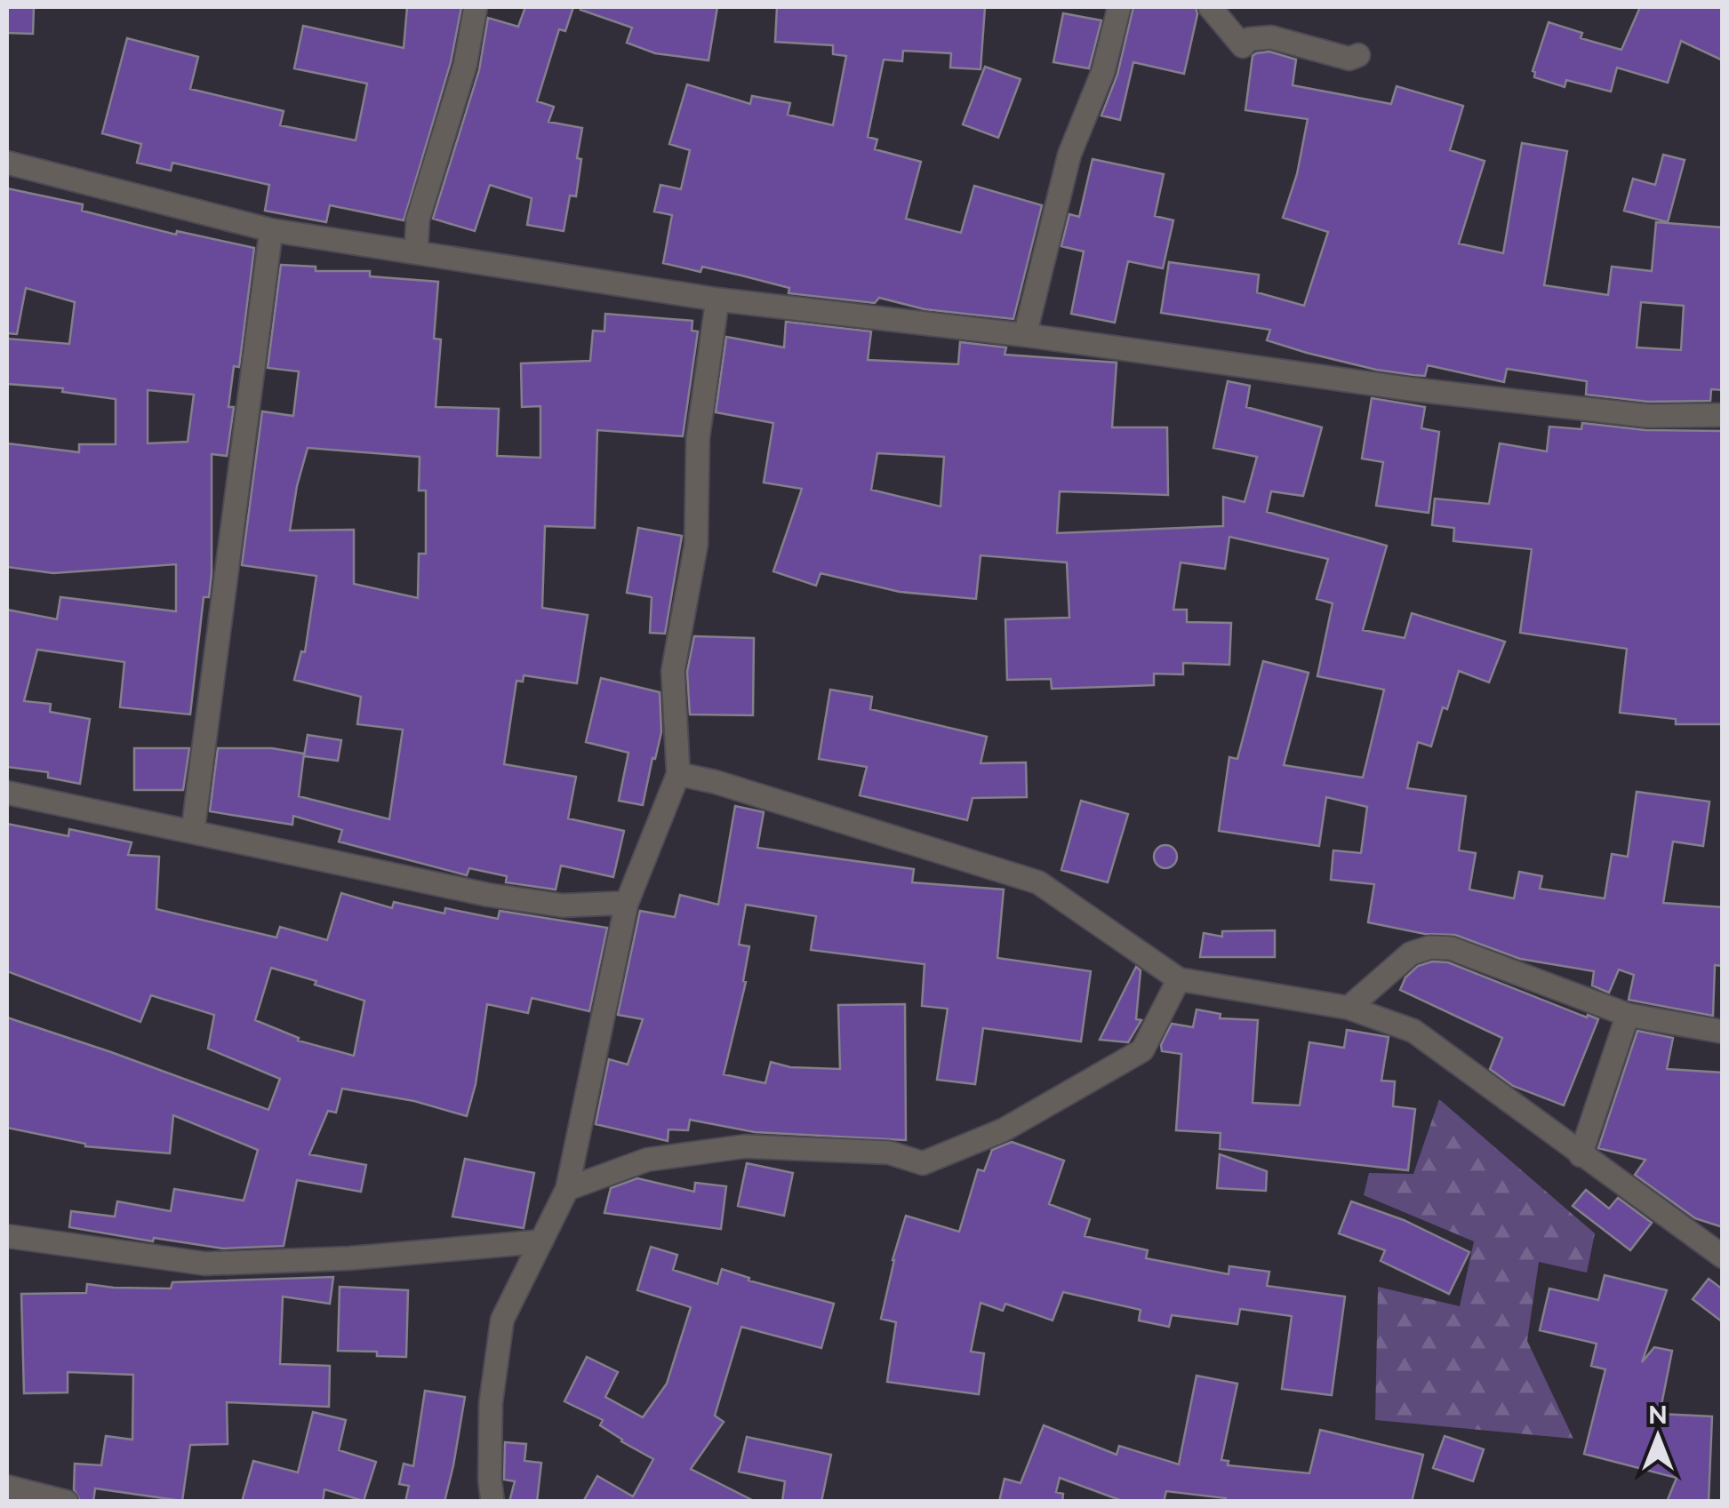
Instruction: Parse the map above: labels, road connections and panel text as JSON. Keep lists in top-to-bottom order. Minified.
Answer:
{"north":"top"}
